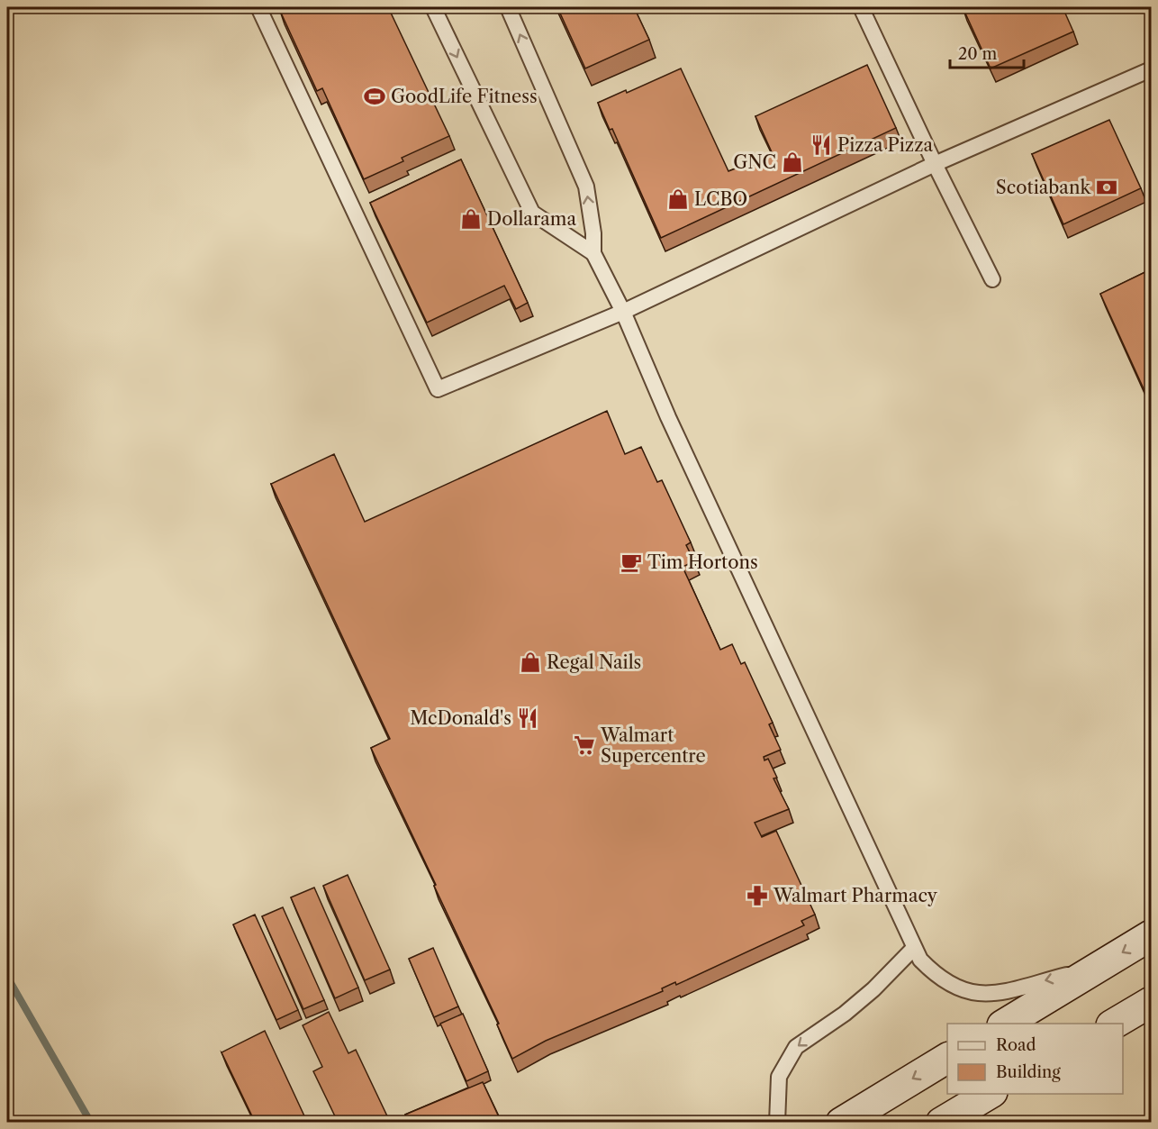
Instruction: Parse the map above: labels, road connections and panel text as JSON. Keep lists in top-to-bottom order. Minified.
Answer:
{"places":{"sports":["GoodLife Fitness"],"restaurant":["Pizza Pizza","McDonald's"],"shop":["GNC","LCBO","Dollarama","Regal Nails"],"bank":["Scotiabank"],"cafe":["Tim Hortons"],"supermarket":["Walmart Supercentre"],"pharmacy":["Walmart Pharmacy"]},"legend":["Road","Building"],"scale_bar":"20 m"}
